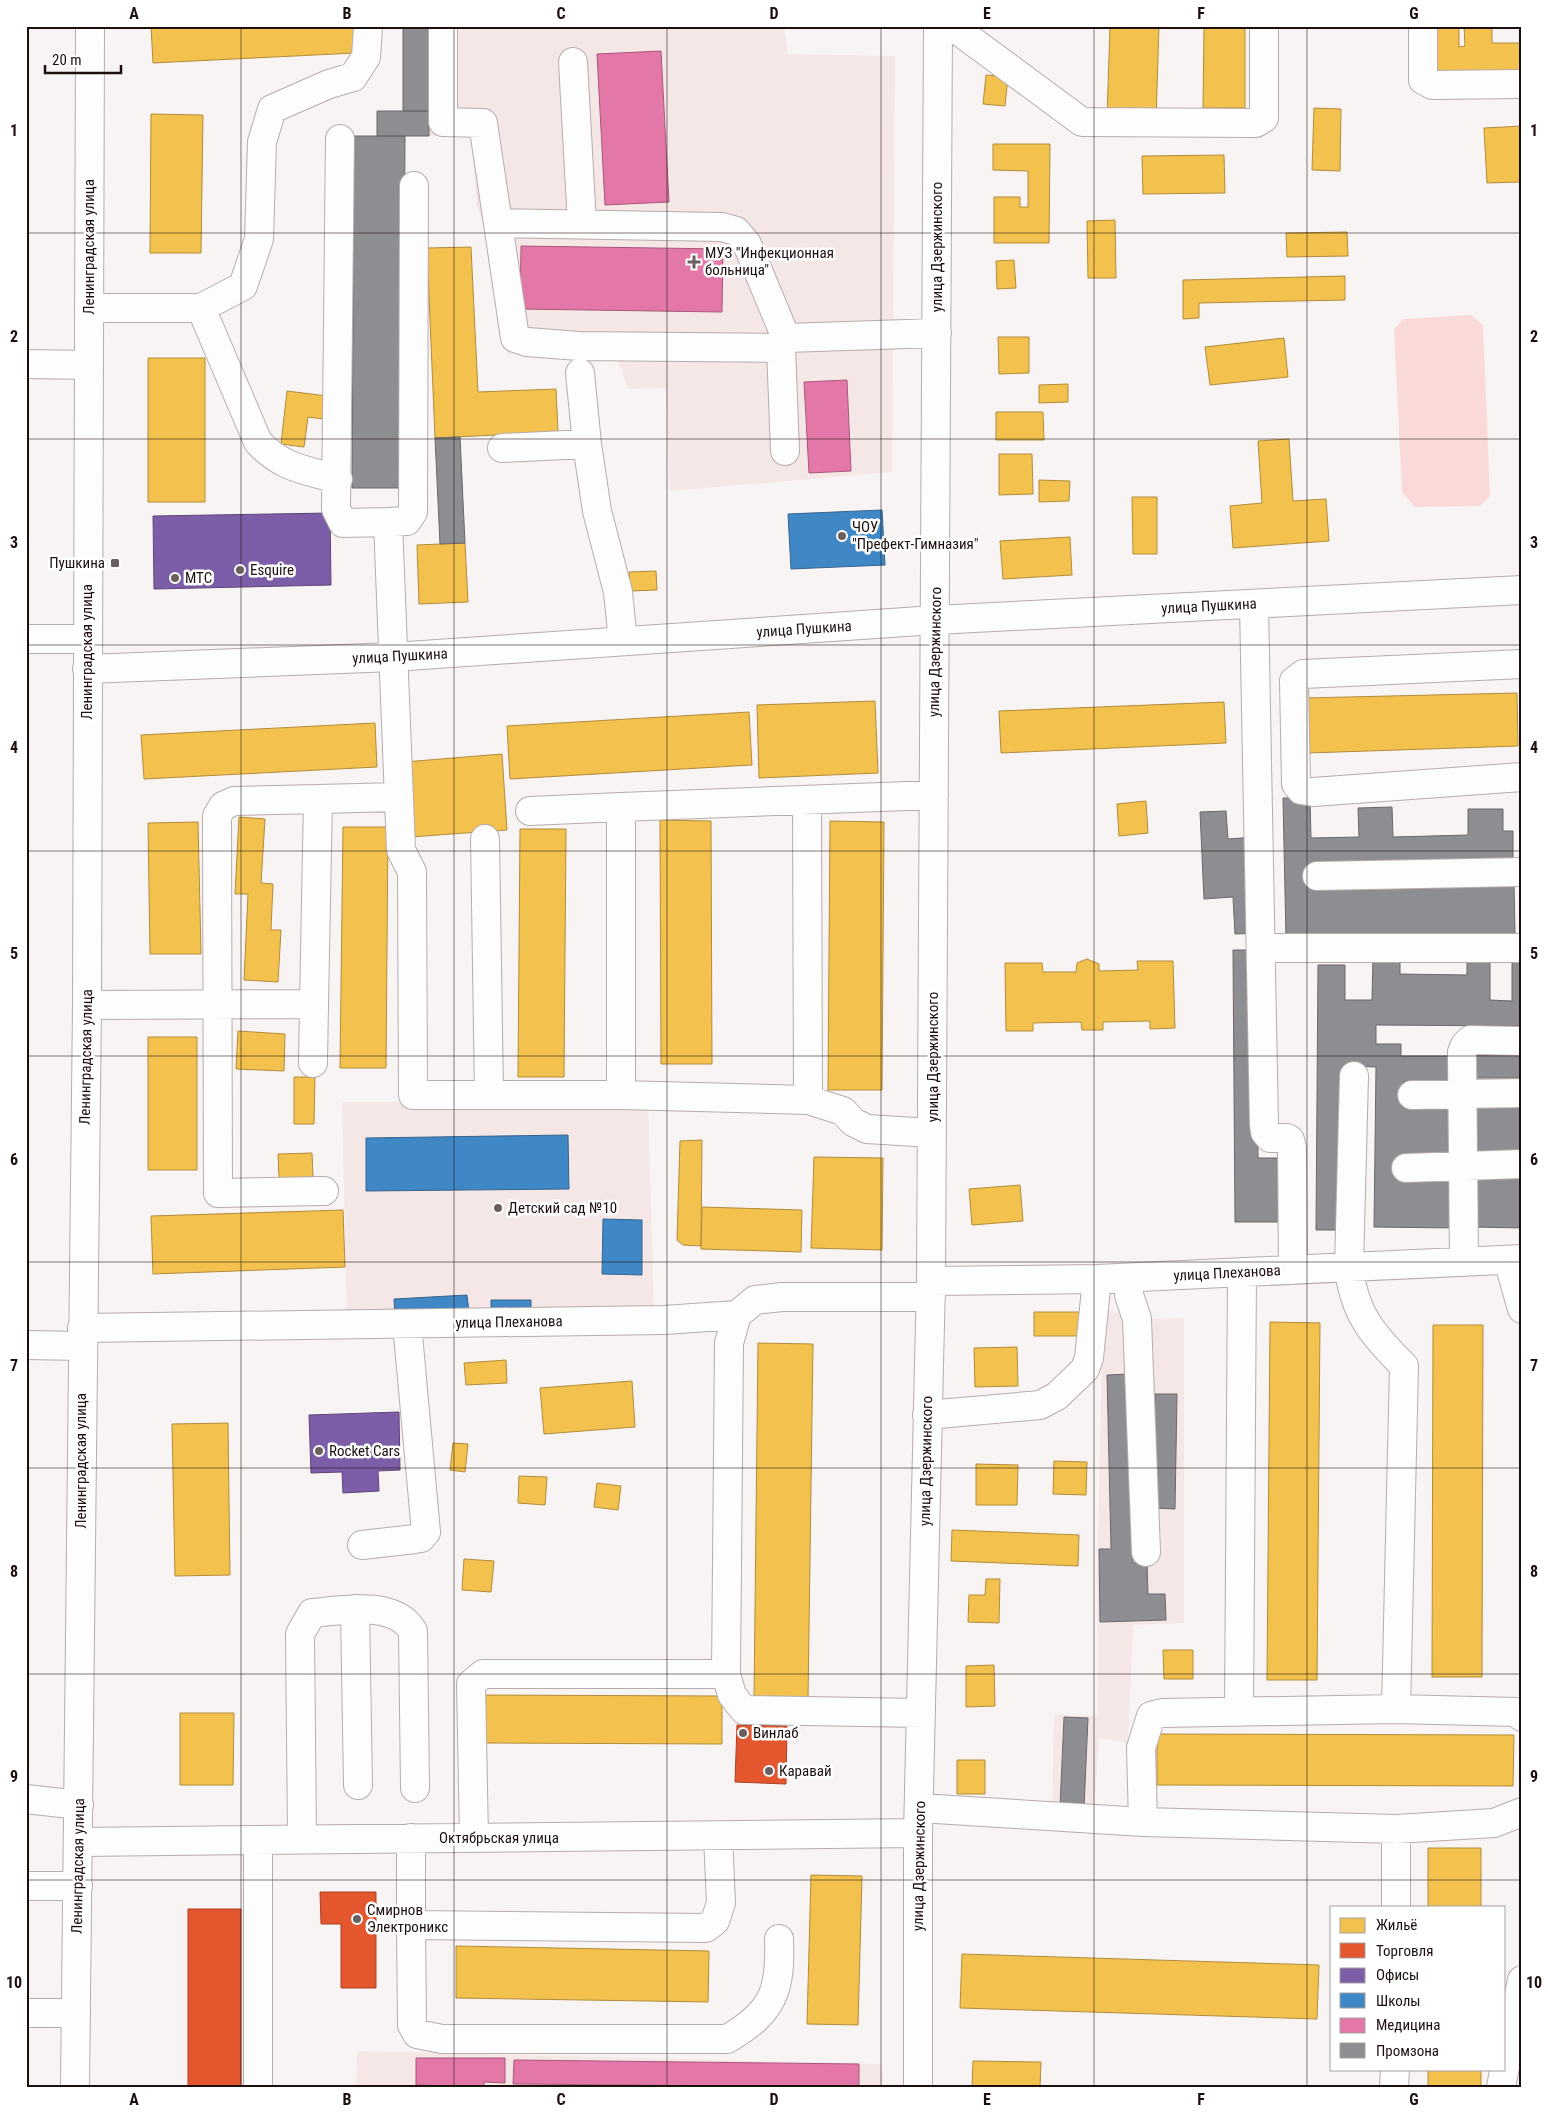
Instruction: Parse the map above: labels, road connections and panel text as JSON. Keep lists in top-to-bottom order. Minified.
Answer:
{"streets":{"main road":["Ленинградская улица","улица Дзержинского","улица Пушкина","улица Плеханова","Октябрьская улица"]},"crossings":[["Ленинградская улица","улица Пушкина"],["Ленинградская улица","улица Плеханова"],["Ленинградская улица","Октябрьская улица"],["улица Дзержинского","улица Пушкина"],["улица Дзержинского","улица Плеханова"],["улица Дзержинского","Октябрьская улица"]],"places":{"health":["МУЗ \"Инфекционная больница\""],"other":["ЧОУ \"Префект-Гимназия\"","Esquire","МТС","Детский сад №10","Rocket Cars","Винлаб","Каравай","Смирнов Электроникс"],"transit":["Пушкина"]},"legend":["Жильё","Торговля","Офисы","Школы","Медицина","Промзона"],"scale_bar":"20 m","grid":{"columns":["A","B","C","D","E","F","G"],"rows":["1","2","3","4","5","6","7","8","9","10"]}}
